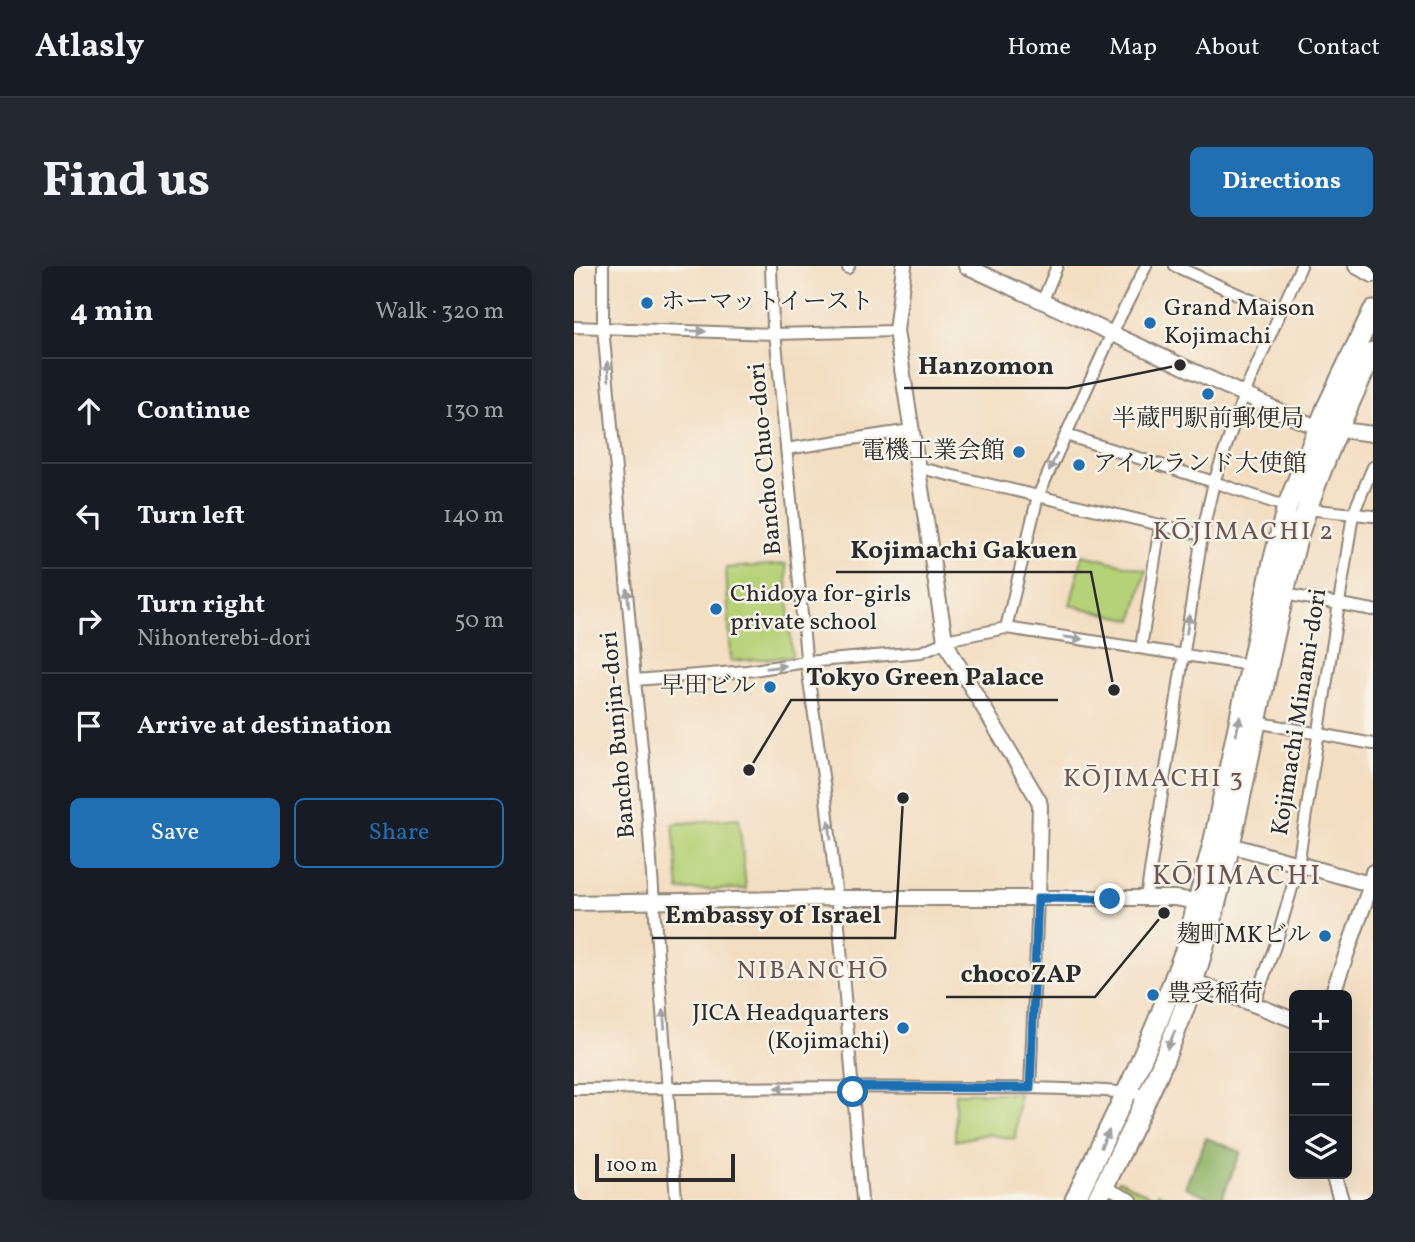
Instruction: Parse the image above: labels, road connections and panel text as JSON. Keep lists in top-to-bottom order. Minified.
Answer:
{"streets":{"street":["Bancho Chuo-dori","Kojimachi Minami-dori","Bancho Bunjin-dori"]},"one_way":["Bancho Bunjin-dori"],"districts":["KŌJIMACHI 2","KŌJIMACHI 3","KŌJIMACHI","NIBANCHŌ"],"places":["ホーマットイースト","Grand Maison Kojimachi","Hanzomon","半蔵門駅前郵便局","電機工業会館","アイルランド大使館","Chidoya for-girls private school","早田ビル","Kojimachi Gakuen","Tokyo Green Palace","Embassy of Israel","chocoZAP","麹町MKビル","豊受稲荷","JICA Headquarters (Kojimachi)"],"scale_bar":"100 m","page":{"header":"Atlasly","nav":["Home","Map","About","Contact"],"buttons":["Directions",["Save","Share"]],"title":"Find us","heading":["4 min","Walk · 320 m"],"list":[["Continue","130 m"],["Turn left","140 m"],["Turn right","Nihonterebi-dori","50 m"],"Arrive at destination"],"map_buttons":["+","−"],"scale":"100 m"}}
